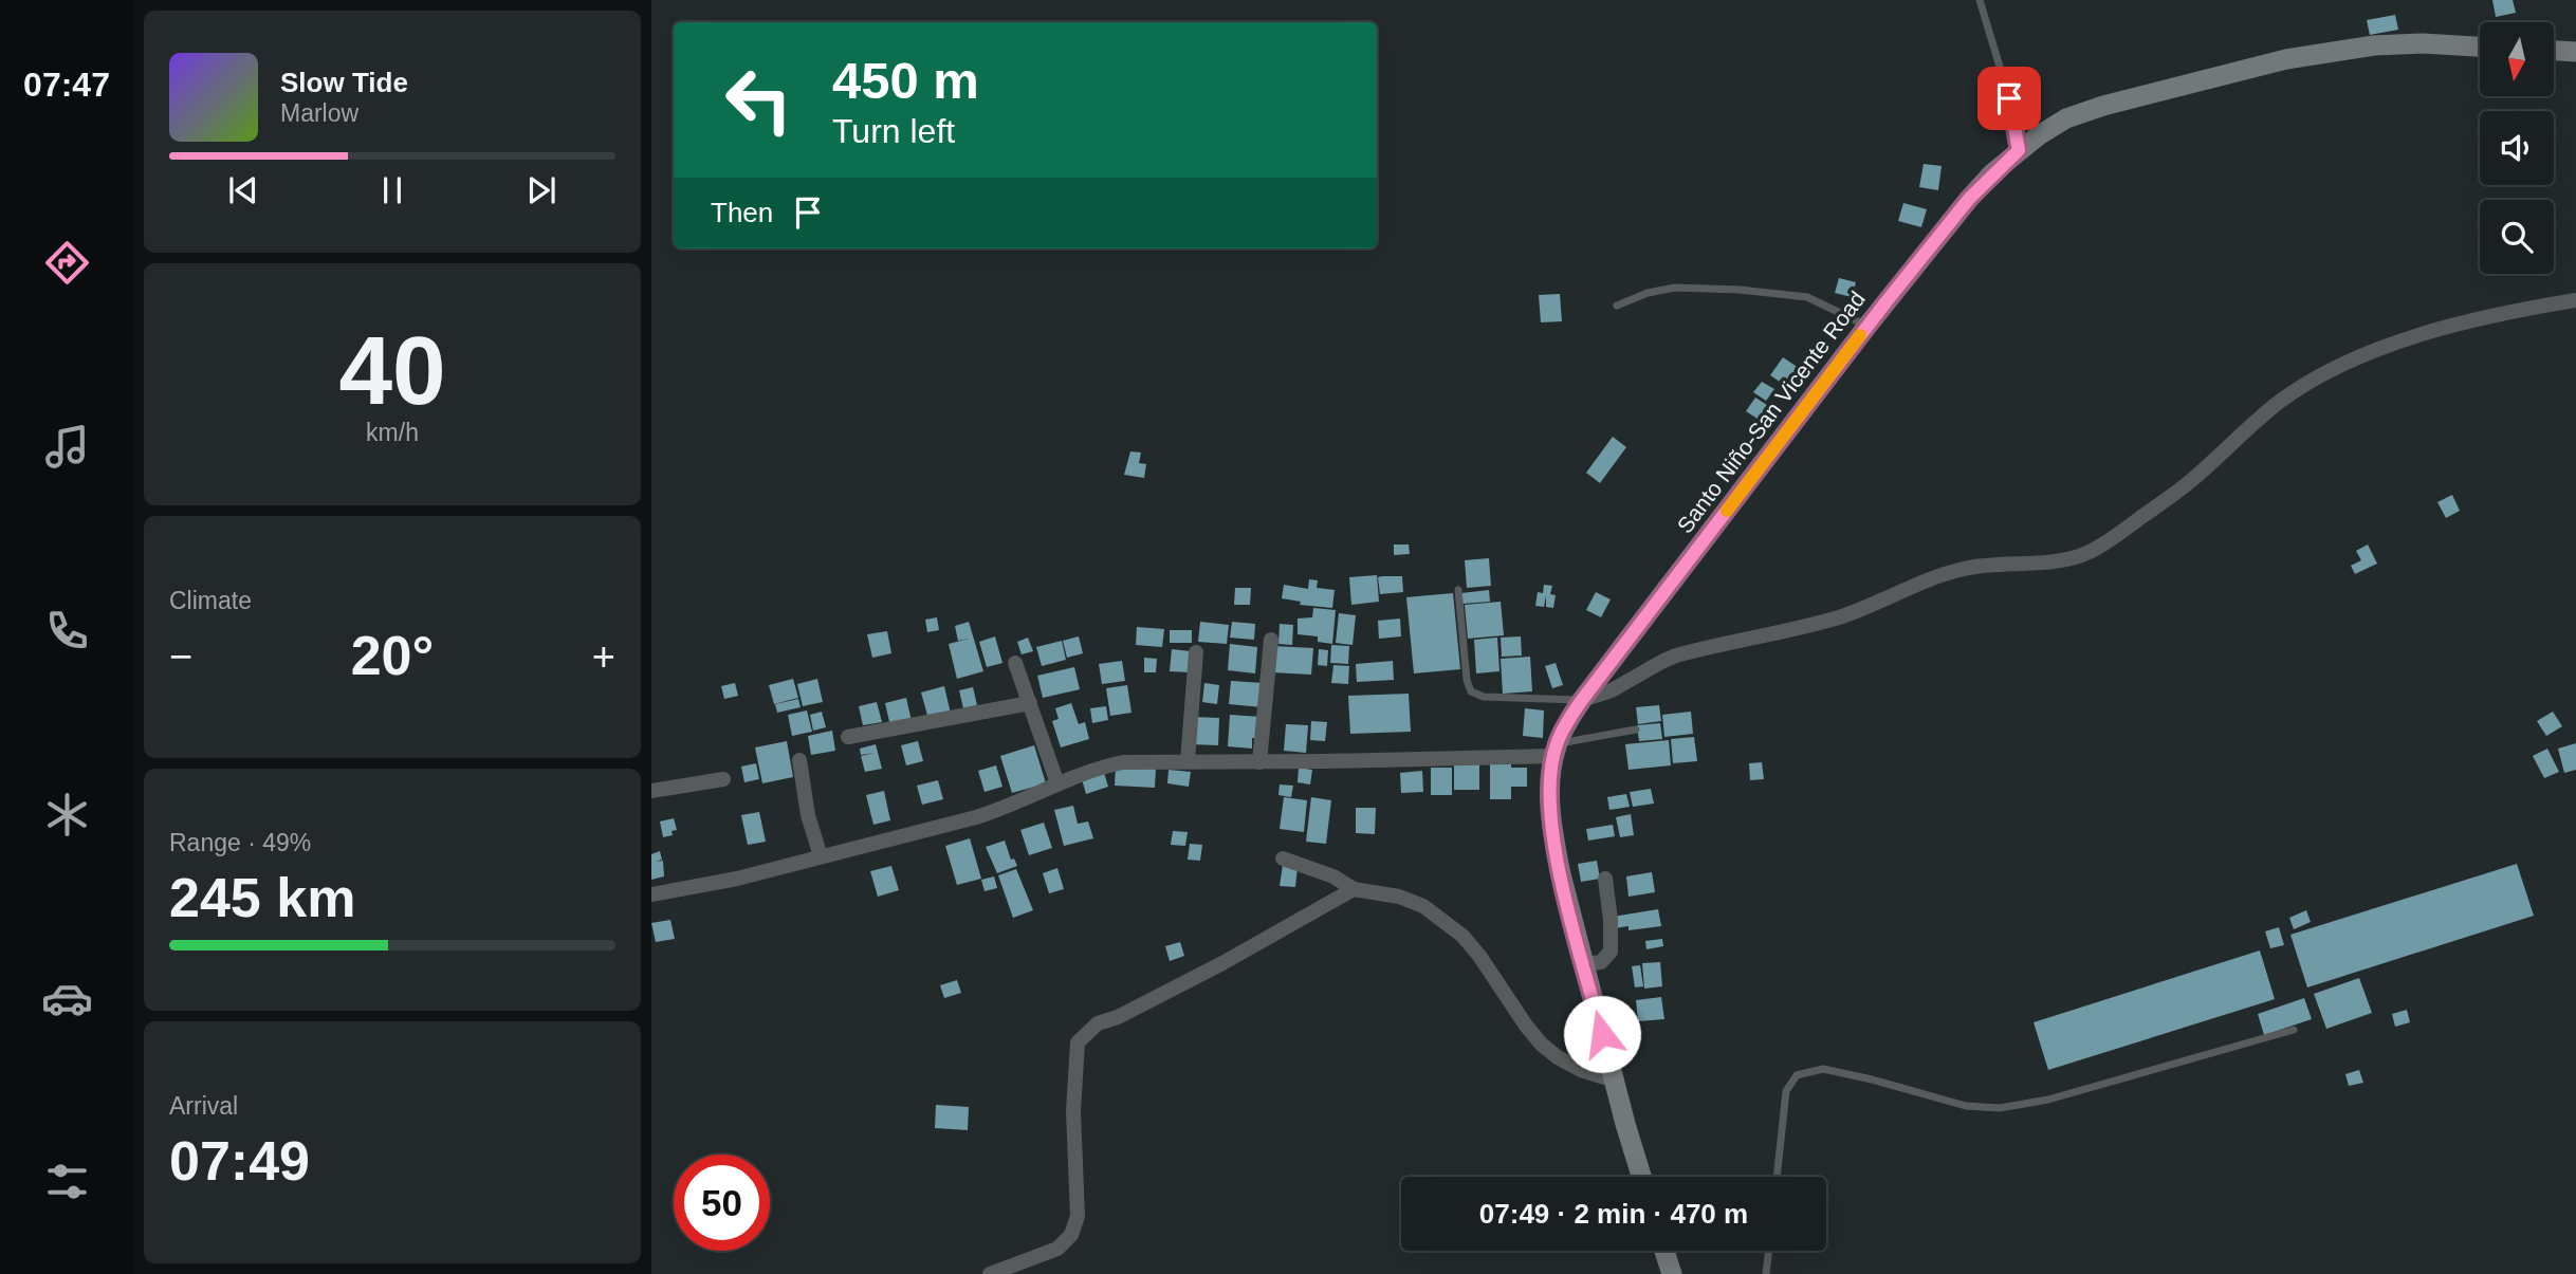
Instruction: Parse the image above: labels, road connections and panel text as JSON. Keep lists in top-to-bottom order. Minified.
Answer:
{"streets":{"main road":["Santo Niño-San Vicente Road"]},"north":"bottom","page":{"tabs":"07:47","turn":["450 m","Turn left"],"song":["Slow Tide","Marlow"],"then":"Then","tile":[["40","km/h"],"Climate",["Range · 49%","245 km"],["Arrival","07:49"]],"heat":["−","20°","+"],"limit":"50","trip":"07:49 · 2 min · 470 m"}}
